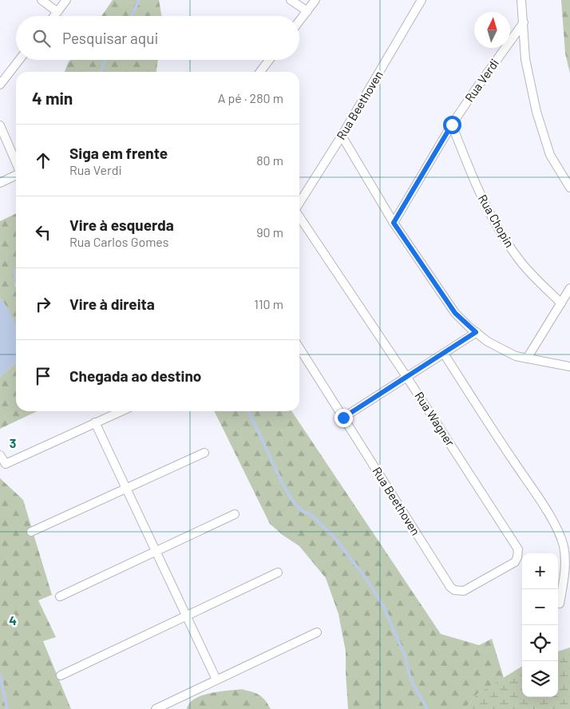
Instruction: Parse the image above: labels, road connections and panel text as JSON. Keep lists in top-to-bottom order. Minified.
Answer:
{"streets":{"street":["Rua Verdi","Rua Beethoven","Rua Chopin","Rua Wagner"]},"crossings":[["Rua Verdi","Rua Chopin"],["Rua Beethoven","Rua Wagner"]],"north":"top","page":{"search":"Pesquisar aqui","heading":["4 min","A pé · 280 m"],"list":[["Siga em frente","Rua Verdi","80 m"],["Vire à esquerda","Rua Carlos Gomes","90 m"],["Vire à direita","110 m"],"Chegada ao destino"],"map_buttons":["+","−"]},"grid":{"rows":["3","4"]}}
